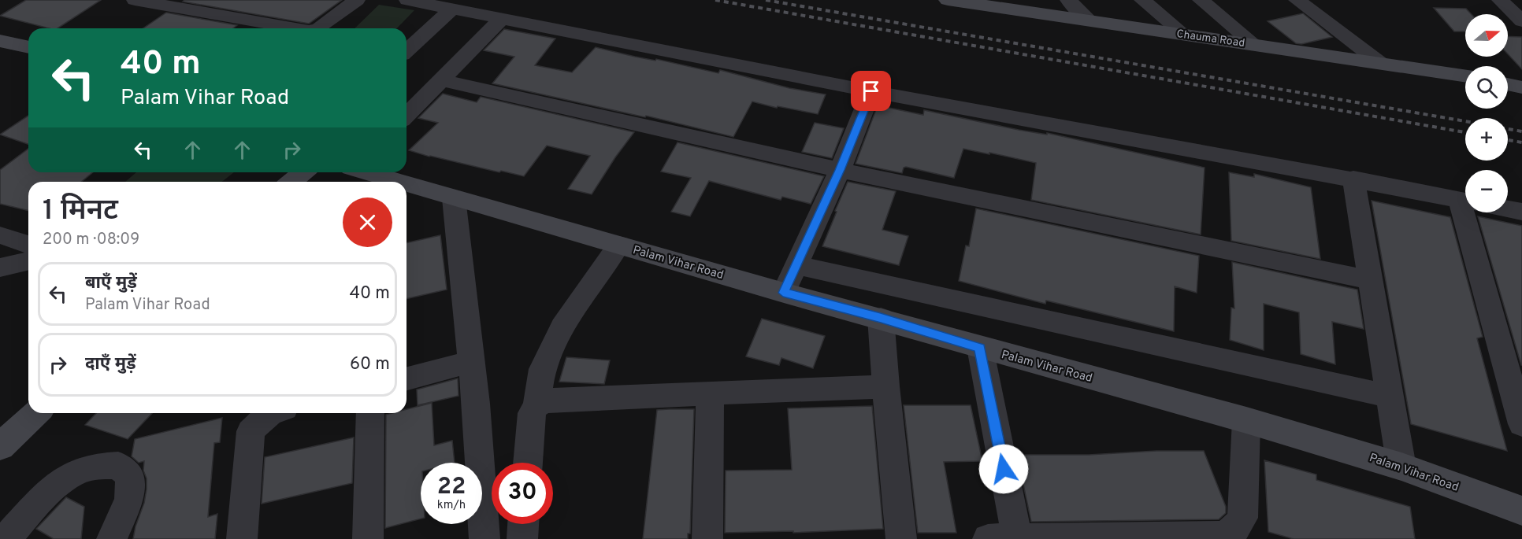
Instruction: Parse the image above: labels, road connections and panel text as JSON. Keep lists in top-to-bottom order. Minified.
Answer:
{"streets":{"street":["Chauma Road","Palam Vihar Road"]},"north":"right","page":{"map_buttons":["+","−"],"turn":["40 m","Palam Vihar Road"],"heading":["1 मिनट","200 m · 08:09"],"list":[{"name":"बाएँ मुड़ें","note":"Palam Vihar Road","value":"40 m"},{"name":"दाएँ मुड़ें","value":"60 m"}],"speed":"22 km/h","limit":"30"}}
